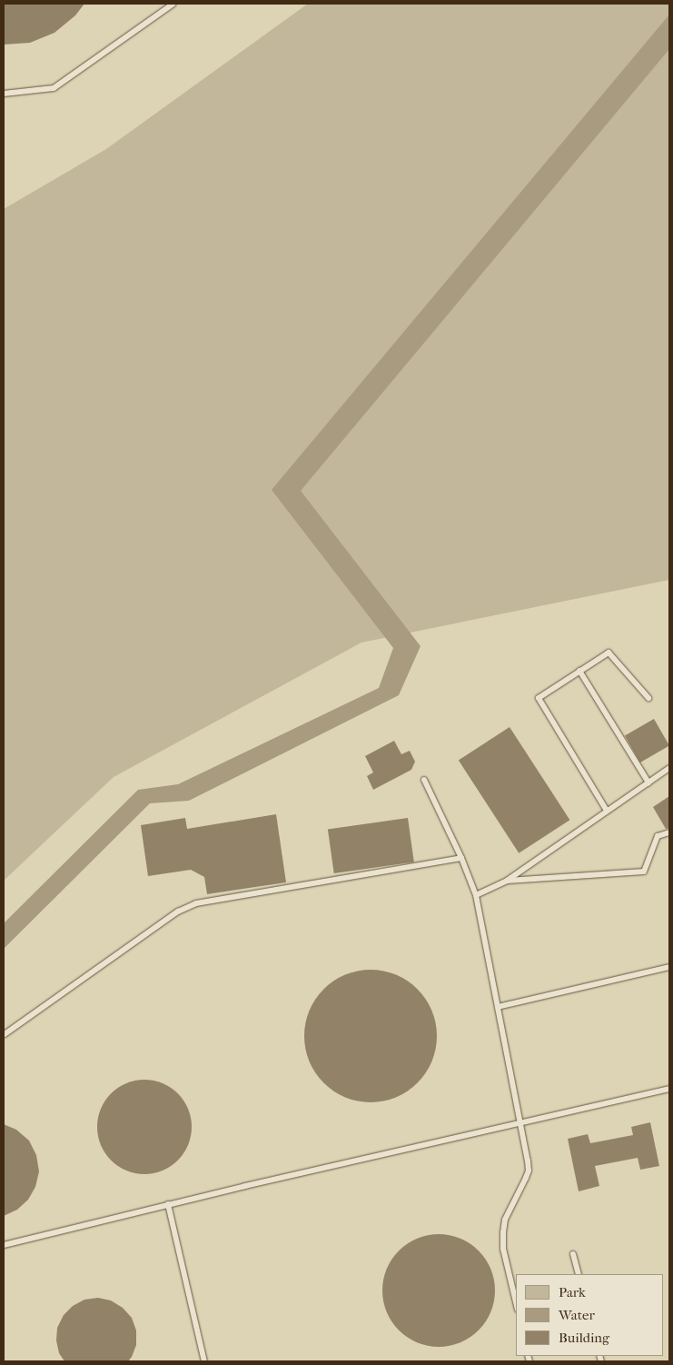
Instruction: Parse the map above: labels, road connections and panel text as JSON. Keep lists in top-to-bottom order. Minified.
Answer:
{"legend":["Park","Water","Building"]}
